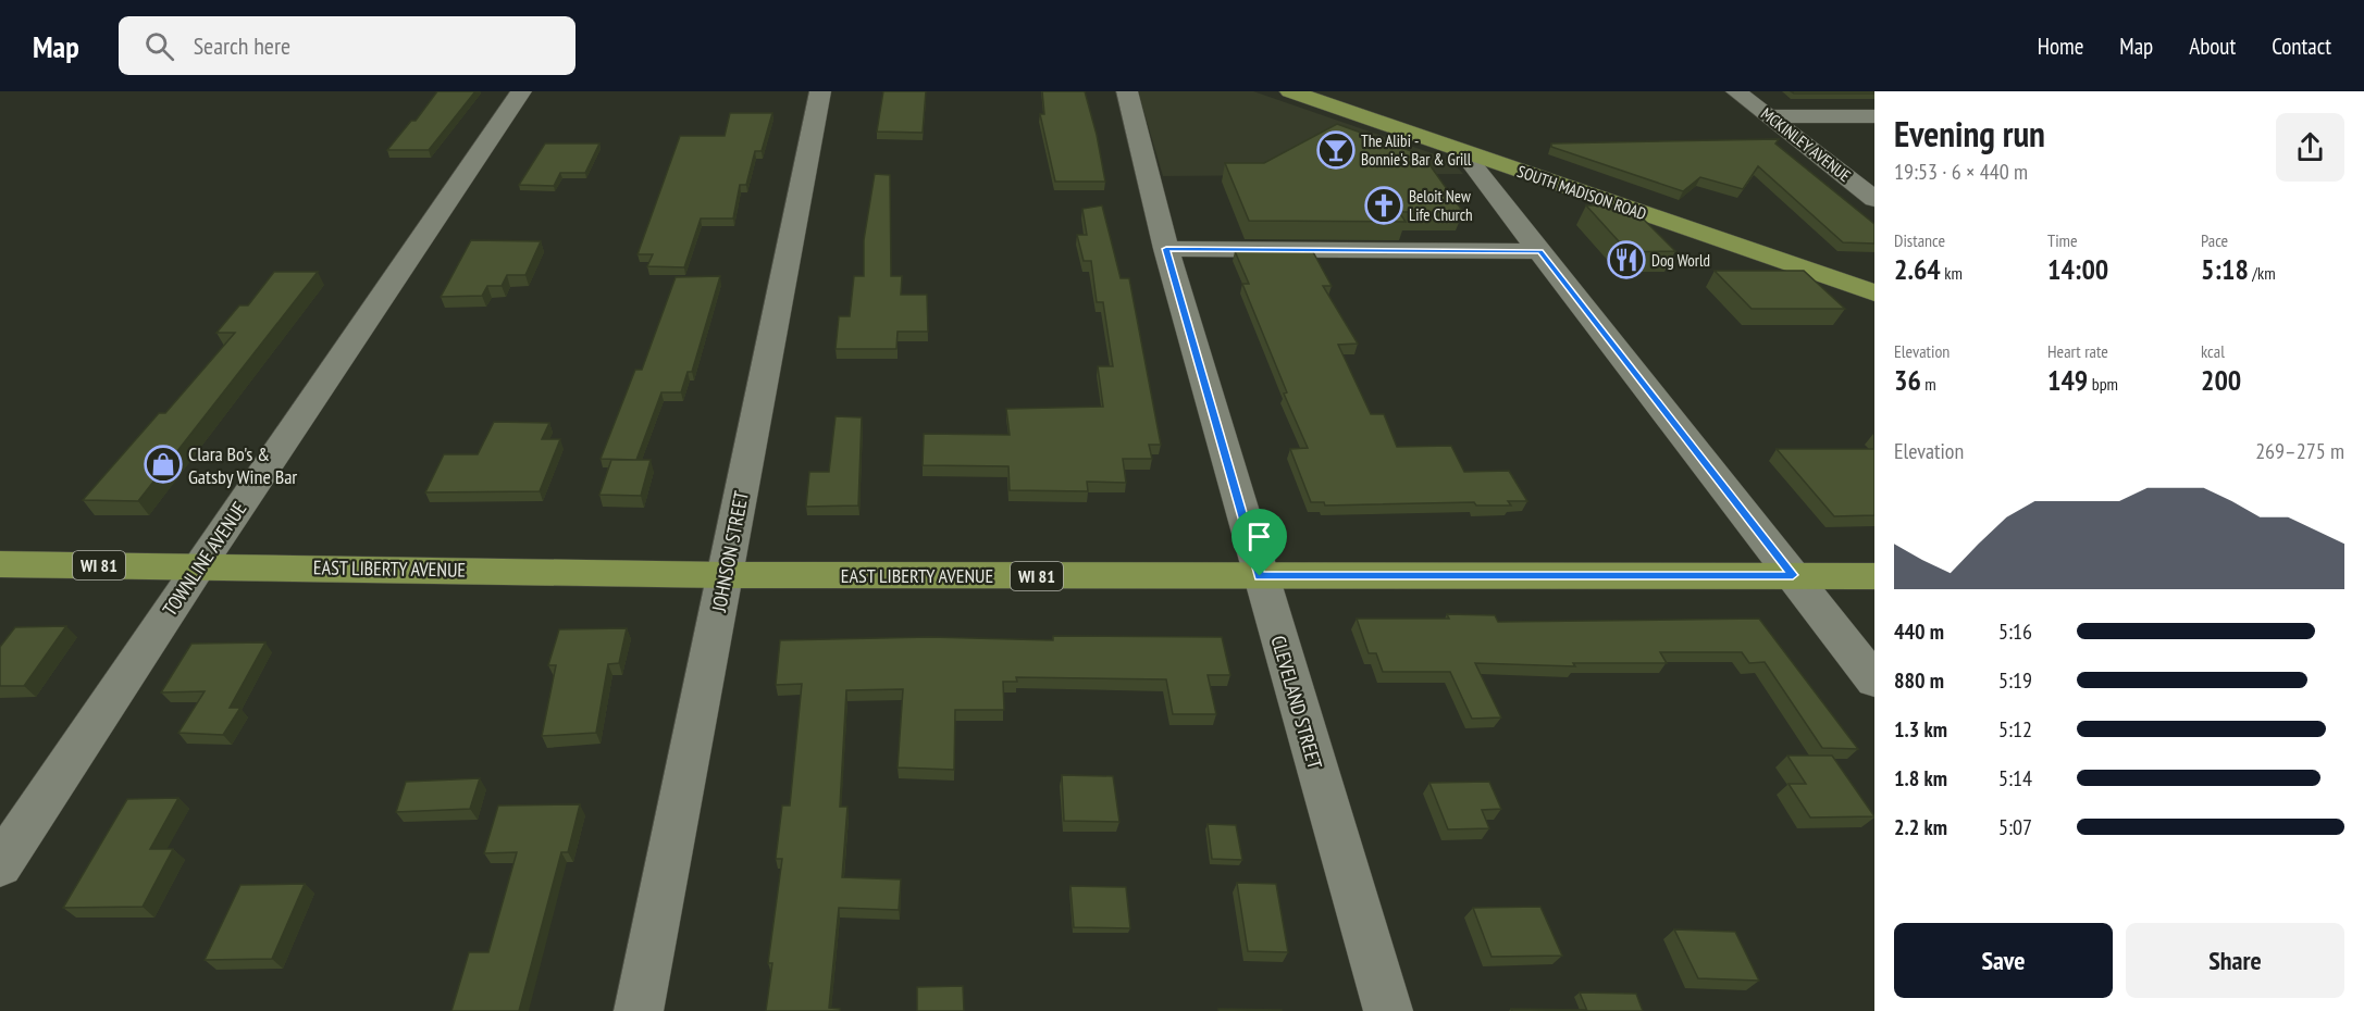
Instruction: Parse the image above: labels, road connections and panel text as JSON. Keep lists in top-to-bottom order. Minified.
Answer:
{"streets":{"main road":["SOUTH MADISON ROAD","WI 81","EAST LIBERTY AVENUE"],"street":["MCKINLEY AVENUE","JOHNSON STREET","TOWNLINE AVENUE","CLEVELAND STREET"]},"crossings":[["JOHNSON STREET","EAST LIBERTY AVENUE"],["TOWNLINE AVENUE","EAST LIBERTY AVENUE"],["EAST LIBERTY AVENUE","CLEVELAND STREET"]],"places":{"bar":["The Alibi - Bonnie's Bar & Grill"],"church":["Beloit New Life Church"],"restaurant":["Dog World"],"shop":["Clara Bo's & Gatsby Wine Bar"]},"page":{"header":"Map","search":"Search here","nav":["Home","Map","About","Contact"],"heading":["Evening run","19:53 · 6 × 440 m"],"stats":[["Distance","2.64 km"],["Time","14:00"],["Pace","5:18 /km"],["Elevation","36 m"],["Heart rate","149 bpm"],["kcal","200"]],"chart":["Elevation","269–275 m"],"list":[{"name":"440 m","note":"5:16"},{"name":"880 m","note":"5:19"},{"name":"1.3 km","note":"5:12"},{"name":"1.8 km","note":"5:14"},{"name":"2.2 km","note":"5:07"}],"buttons":["Save","Share"]}}
